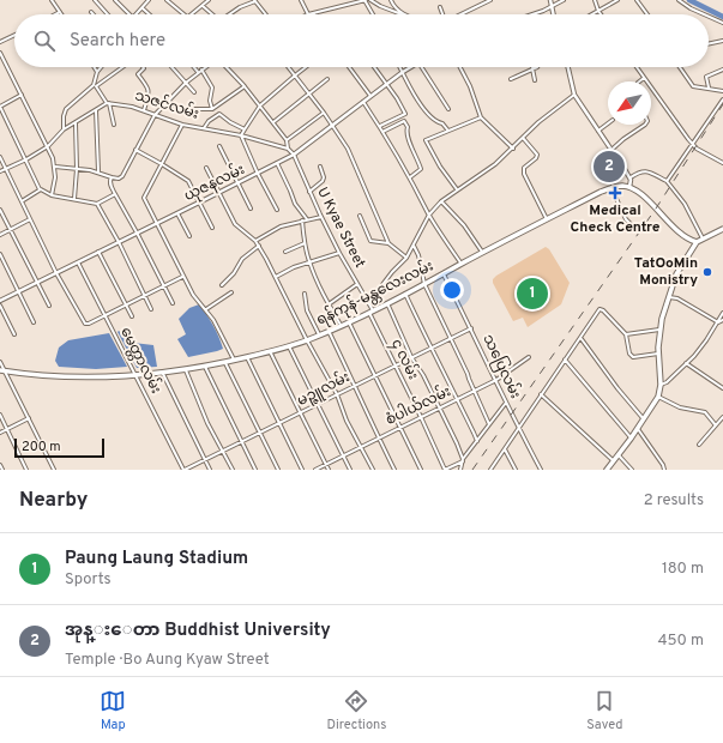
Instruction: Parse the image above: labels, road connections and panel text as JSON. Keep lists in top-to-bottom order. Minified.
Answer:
{"streets":{"main road":["ရန်ကုန်-မန္တလေးလမ်း"],"street":["သဇင်လမ်း","ယုဇနလမ်း","U Kyae Street","၄ လမ်း","မေတ္တာလမ်း","သပြေလမ်း","မဉ္ဇူလမ်း","စံပါယ်လမ်း"]},"crossings":[["ယုဇနလမ်း","U Kyae Street"],["ယုဇနလမ်း","မေတ္တာလမ်း"],["U Kyae Street","ရန်ကုန်-မန္တလေးလမ်း"],["U Kyae Street","၄ လမ်း"],["ရန်ကုန်-မန္တလေးလမ်း","၄ လမ်း"],["ရန်ကုန်-မန္တလေးလမ်း","မေတ္တာလမ်း"],["ရန်ကုန်-မန္တလေးလမ်း","သပြေလမ်း"],["၄ လမ်း","မဉ္ဇူလမ်း"],["၄ လမ်း","စံပါယ်လမ်း"],["မေတ္တာလမ်း","မဉ္ဇူလမ်း"],["သပြေလမ်း","မဉ္ဇူလမ်း"],["သပြေလမ်း","စံပါယ်လမ်း"]],"places":{"health":["Medical Check Centre"],"other":["TatOoMin Monistry"]},"scale_bar":"200 m","north":"bottom left","page":{"search":"Search here","pins":["2","1"],"scale":"200 m","heading":["Nearby","2 results"],"list":[{"mark":"1","name":"Paung Laung Stadium","note":"Sports","value":"180 m"},{"mark":"2","name":"အုန္းေတာ Buddhist University","note":"Temple · Bo Aung Kyaw Street","value":"450 m"}],"nav":["Map","Directions","Saved"]}}
